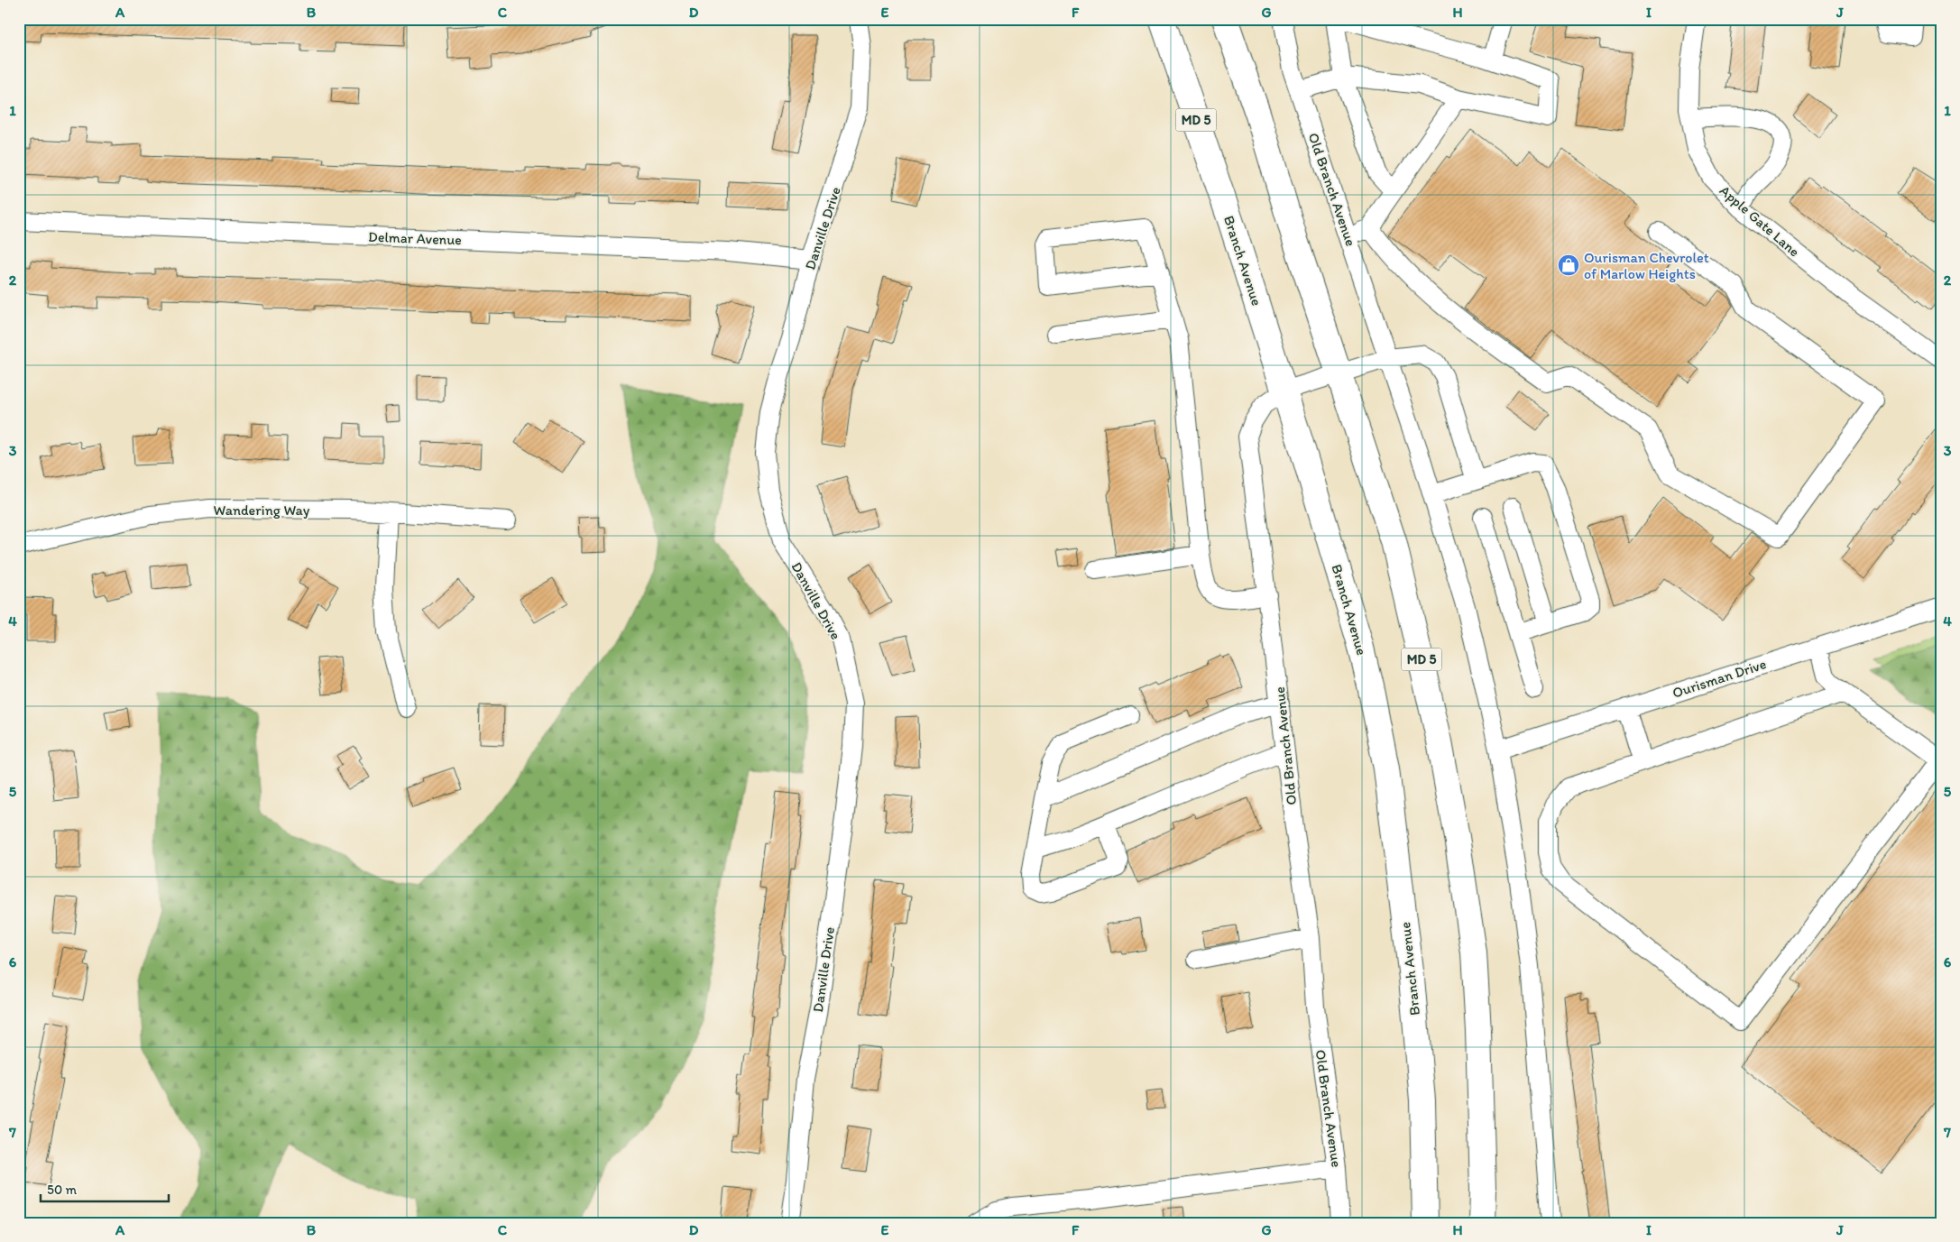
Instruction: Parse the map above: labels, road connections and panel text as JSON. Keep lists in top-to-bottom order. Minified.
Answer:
{"streets":{"highway":["MD 5","Branch Avenue"],"street":["Old Branch Avenue","Apple Gate Lane","Danville Drive","Delmar Avenue","Wandering Way","Ourisman Drive"]},"crossings":[["MD 5","Old Branch Avenue"],["Old Branch Avenue","Branch Avenue"],["Old Branch Avenue","Ourisman Drive"],["Danville Drive","Delmar Avenue"]],"places":{"shop":["Ourisman Chevrolet of Marlow Heights"]},"scale_bar":"50 m","grid":{"columns":["A","B","C","D","E","F","G","H","I","J"],"rows":["1","2","3","4","5","6","7"]}}
